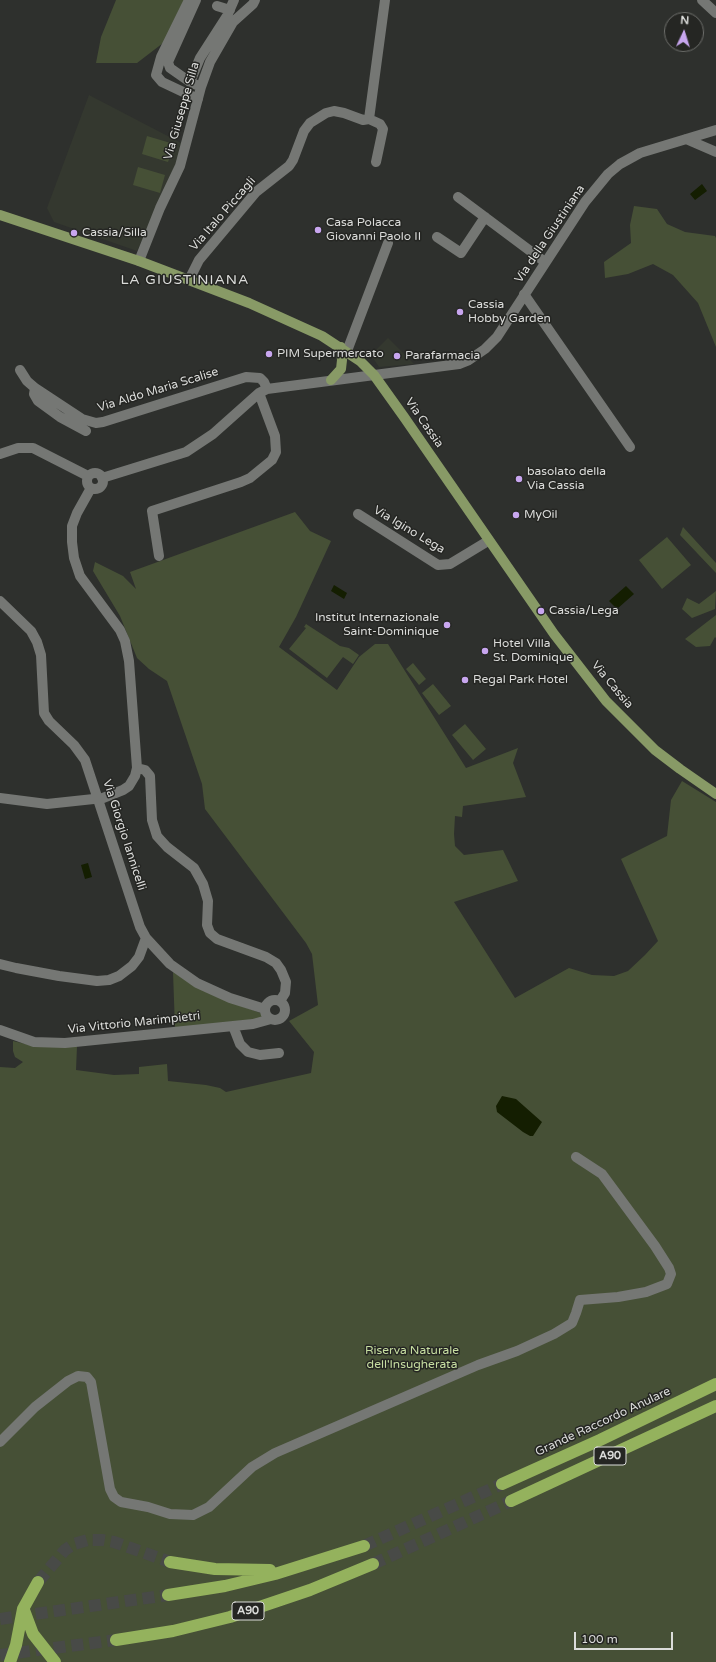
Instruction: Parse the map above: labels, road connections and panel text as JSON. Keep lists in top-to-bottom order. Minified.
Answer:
{"streets":{"highway":["Grande Raccordo Anulare","A90"],"main road":["Via Cassia"],"street":["Via Giuseppe Silla","Via Italo Piccagli","Via della Giustiniana","Via Aldo Maria Scalise","Via Igino Lega","Via Giorgio Iannicelli","Via Vittorio Marimpietri"]},"crossings":[["Via Giuseppe Silla","Via Cassia"],["Via Italo Piccagli","Via Cassia"],["Via della Giustiniana","Via Aldo Maria Scalise"],["Via della Giustiniana","Via Cassia"],["Via Cassia","Via Igino Lega"],["Via Giorgio Iannicelli","Via Vittorio Marimpietri"]],"districts":["LA GIUSTINIANA"],"parks":["Riserva Naturale dell'Insugherata"],"places":["Casa Polacca Giovanni Paolo II","Cassia/Silla","Cassia Hobby Garden","PIM Supermercato","Parafarmacia","basolato della Via Cassia","MyOil","Cassia/Lega","Institut Internazionale Saint-Dominique","Hotel Villa St. Dominique","Regal Park Hotel"],"scale_bar":"100 m","north":"top"}
